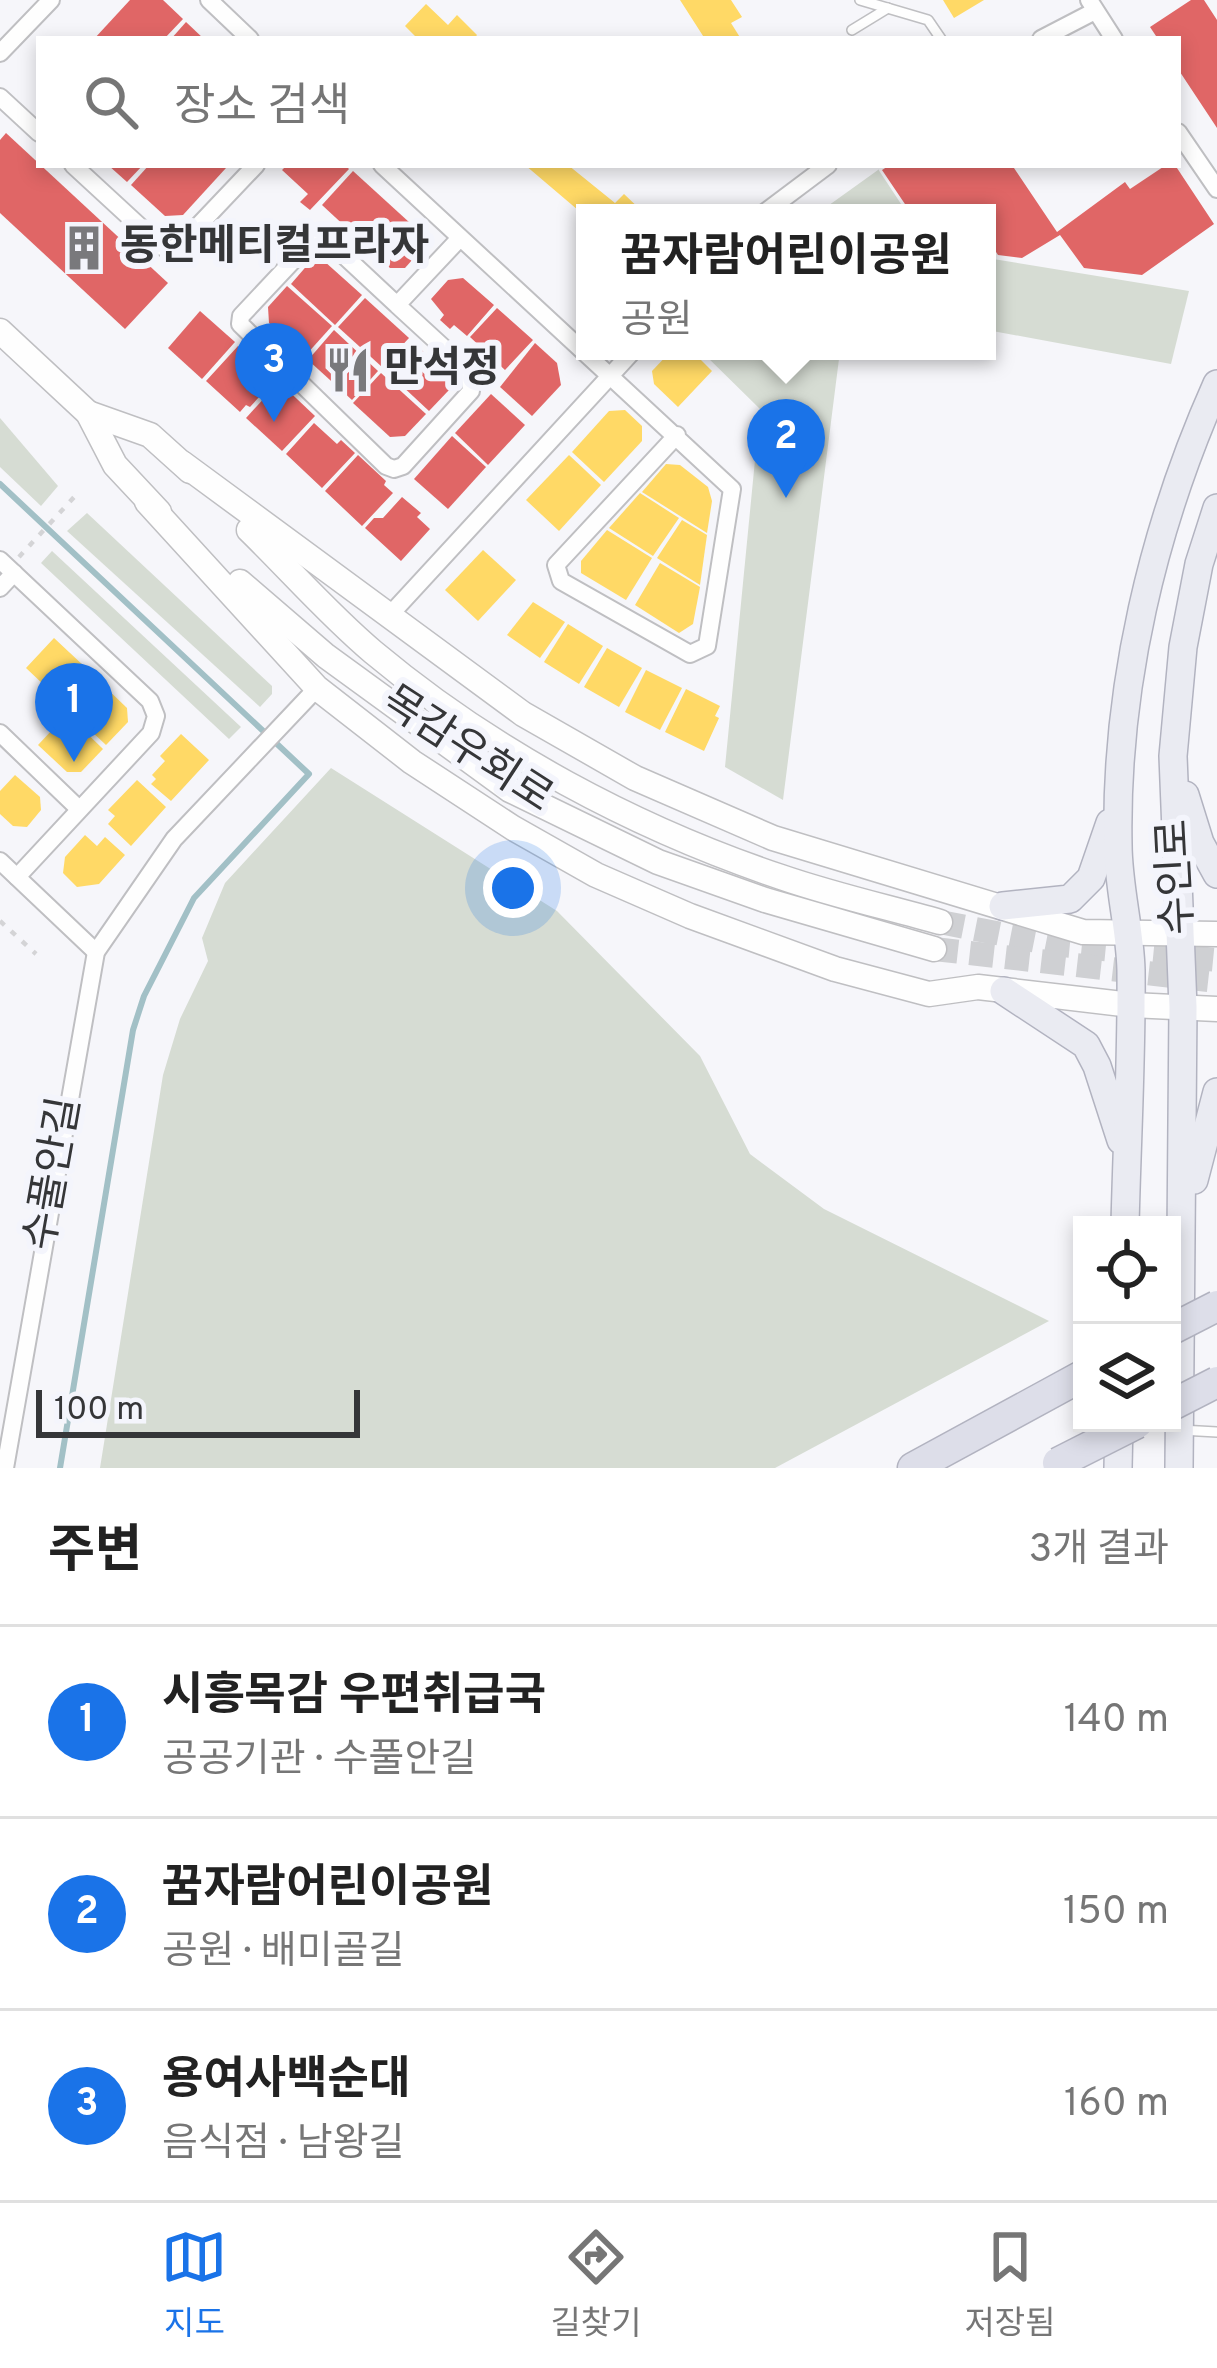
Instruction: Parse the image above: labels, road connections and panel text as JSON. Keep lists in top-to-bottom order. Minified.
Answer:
{"streets":{"main road":["목감우회로","수인로"],"street":["수풀안길"]},"places":{"building":["동한메티컬프라자"],"restaurant":["만석정"]},"scale_bar":"100 m","page":{"search":"장소 검색","popup":["꿈자람어린이공원","공원"],"pins":["3","2","1"],"scale":"100 m","heading":["주변","3개 결과"],"list":[{"mark":"1","name":"시흥목감 우편취급국","note":"공공기관 · 수풀안길","value":"140 m"},{"mark":"2","name":"꿈자람어린이공원","note":"공원 · 배미골길","value":"150 m"},{"mark":"3","name":"용여사백순대","note":"음식점 · 남왕길","value":"160 m"}],"nav":["지도","길찾기","저장됨"]}}
